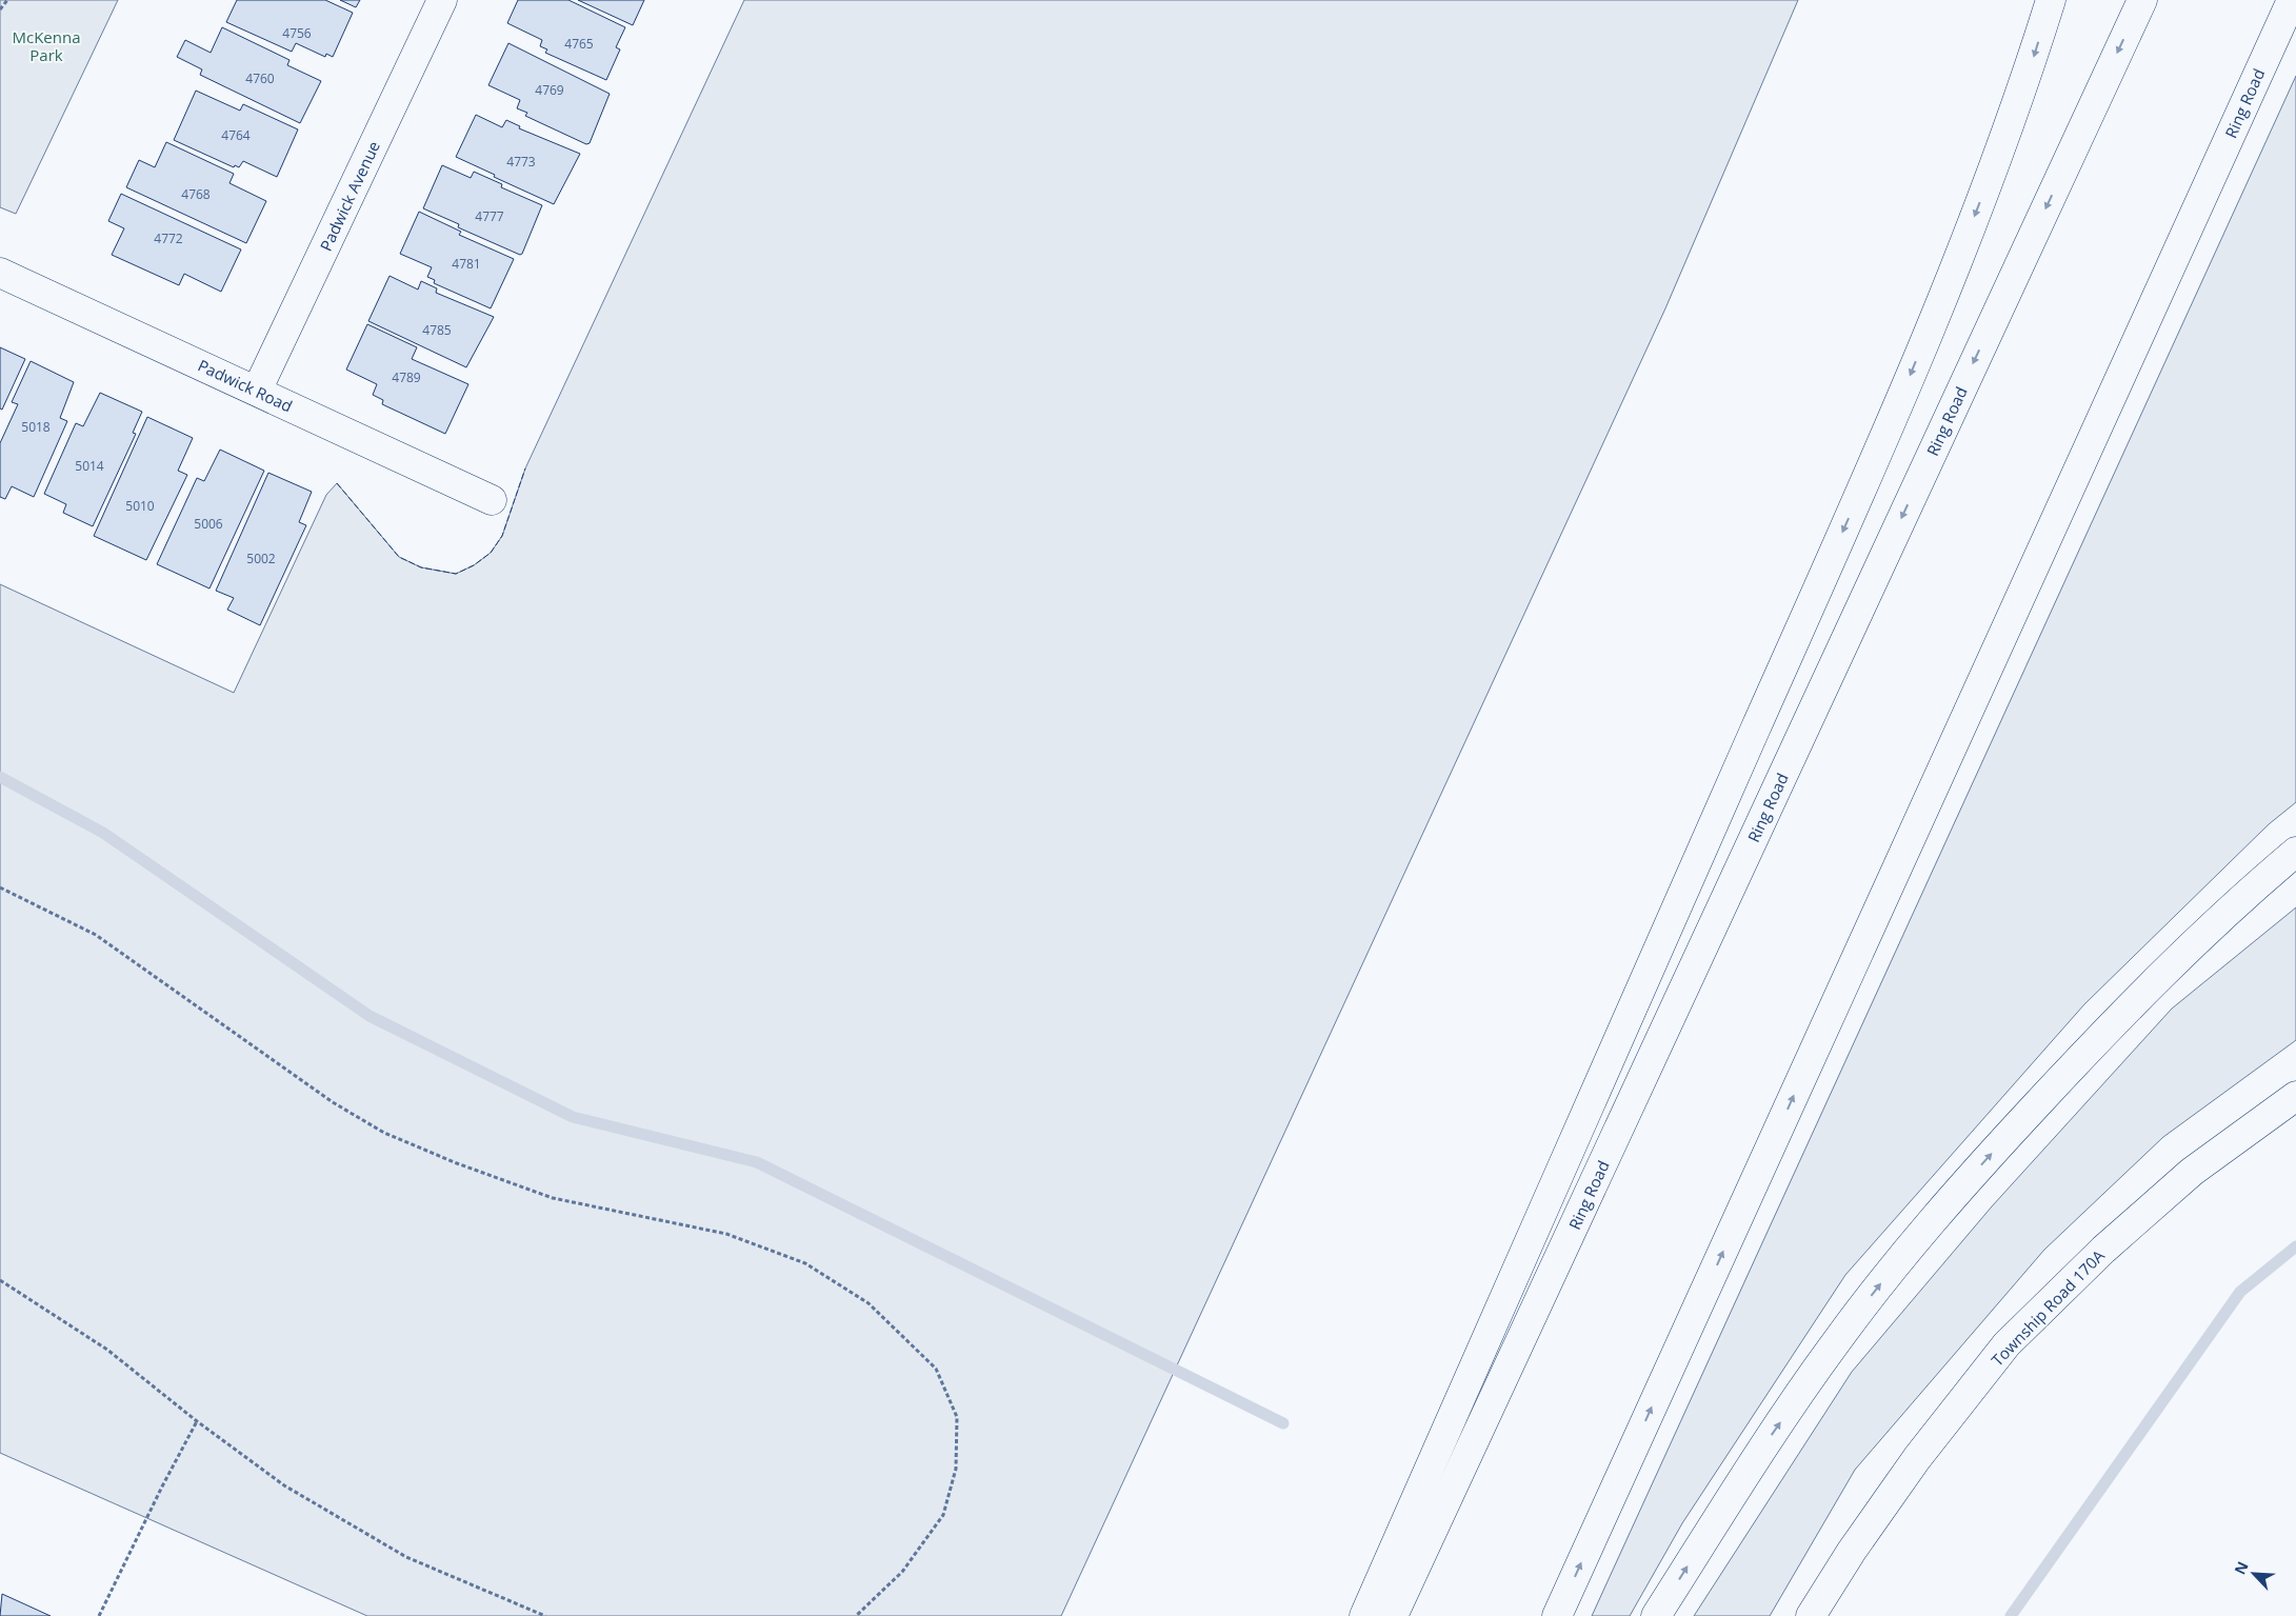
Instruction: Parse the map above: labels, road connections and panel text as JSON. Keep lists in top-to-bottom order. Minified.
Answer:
{"streets":{"main road":["Ring Road","Padwick Avenue","Padwick Road","Township Road 170A"]},"crossings":[["Padwick Avenue","Padwick Road"]],"parks":["McKenna Park"],"house_numbers":["4756","4765","4760","4769","4764","4773","4768","4777","4772","4781","4785","4789","5018","5014","5010","5006","5002"],"north":"top left"}
